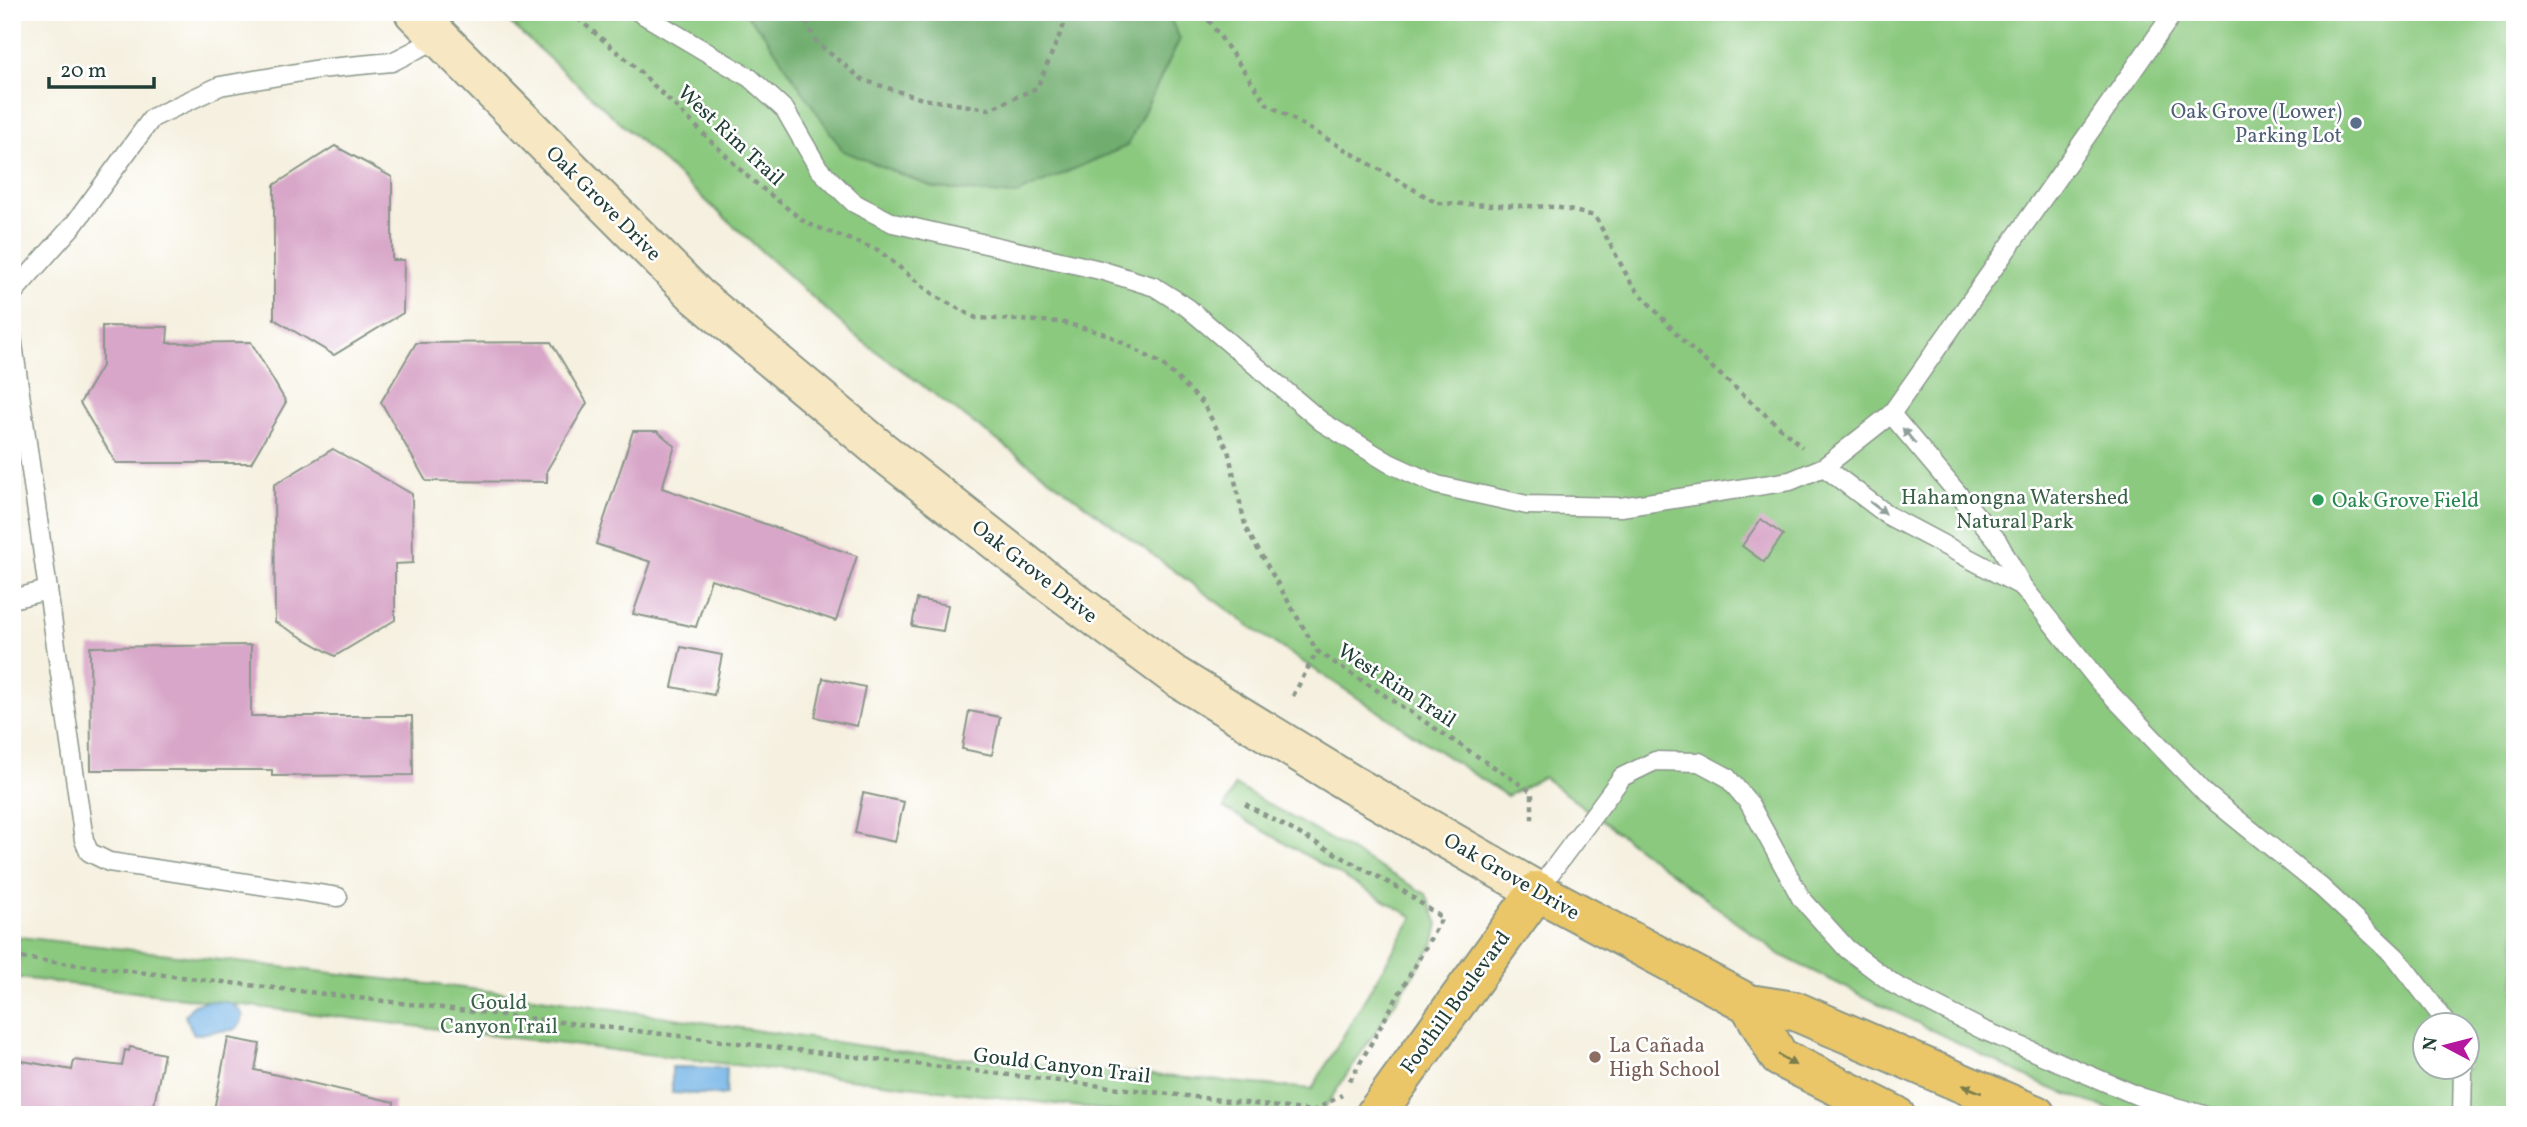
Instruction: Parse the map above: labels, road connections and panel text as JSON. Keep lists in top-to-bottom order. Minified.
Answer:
{"streets":{"main road":["Oak Grove Drive","Foothill Boulevard"],"path":["West Rim Trail","Gould Canyon Trail"]},"crossings":[["Oak Grove Drive","Foothill Boulevard"]],"parks":["Hahamongna Watershed Natural Park","Gould Canyon Trail"],"places":["Oak Grove (Lower) Parking Lot","Oak Grove Field","La Cañada High School"],"scale_bar":"20 m","north":"left"}
